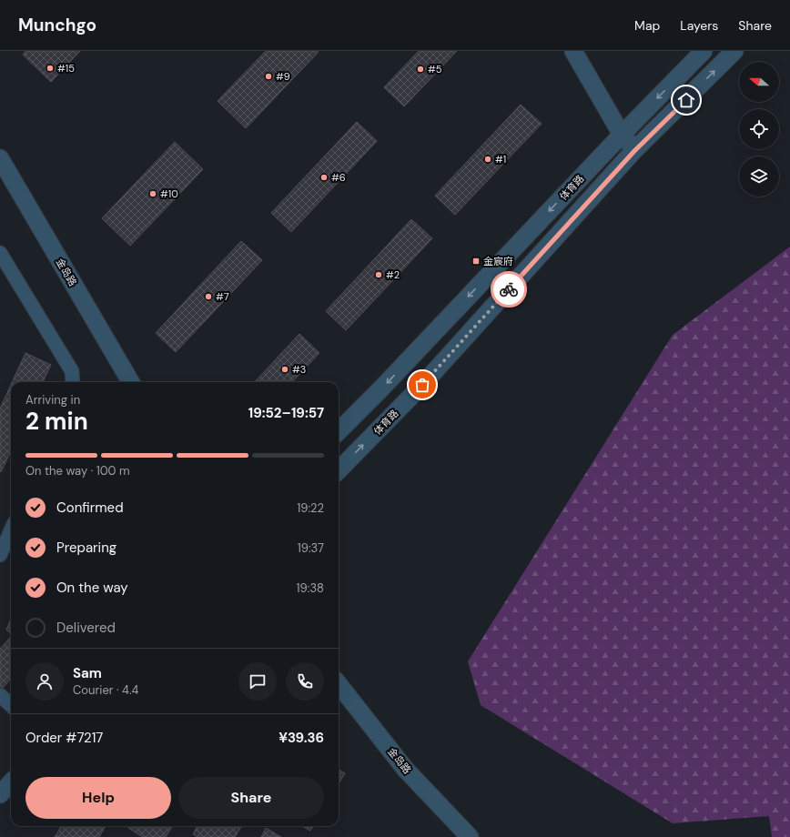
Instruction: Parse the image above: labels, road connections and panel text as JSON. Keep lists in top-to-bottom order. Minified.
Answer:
{"streets":{"street":["体育路","金岛路"]},"places":{"other":["#15","#5","#9","#1","#6","#10","#2","#7","#3"],"transit":["金宸府"]},"north":"left","page":{"header":"Munchgo","nav":["Map","Layers","Share"],"heading":["2 min","Arriving in","19:52–19:57"],"panel":["Sam","Courier · 4.4","Order #7217","¥39.36"],"bar":"On the way · 100 m","list":[["Confirmed","19:22"],["Preparing","19:37"],["On the way","19:38"],"Delivered"],"buttons":["Help","Share"]}}
